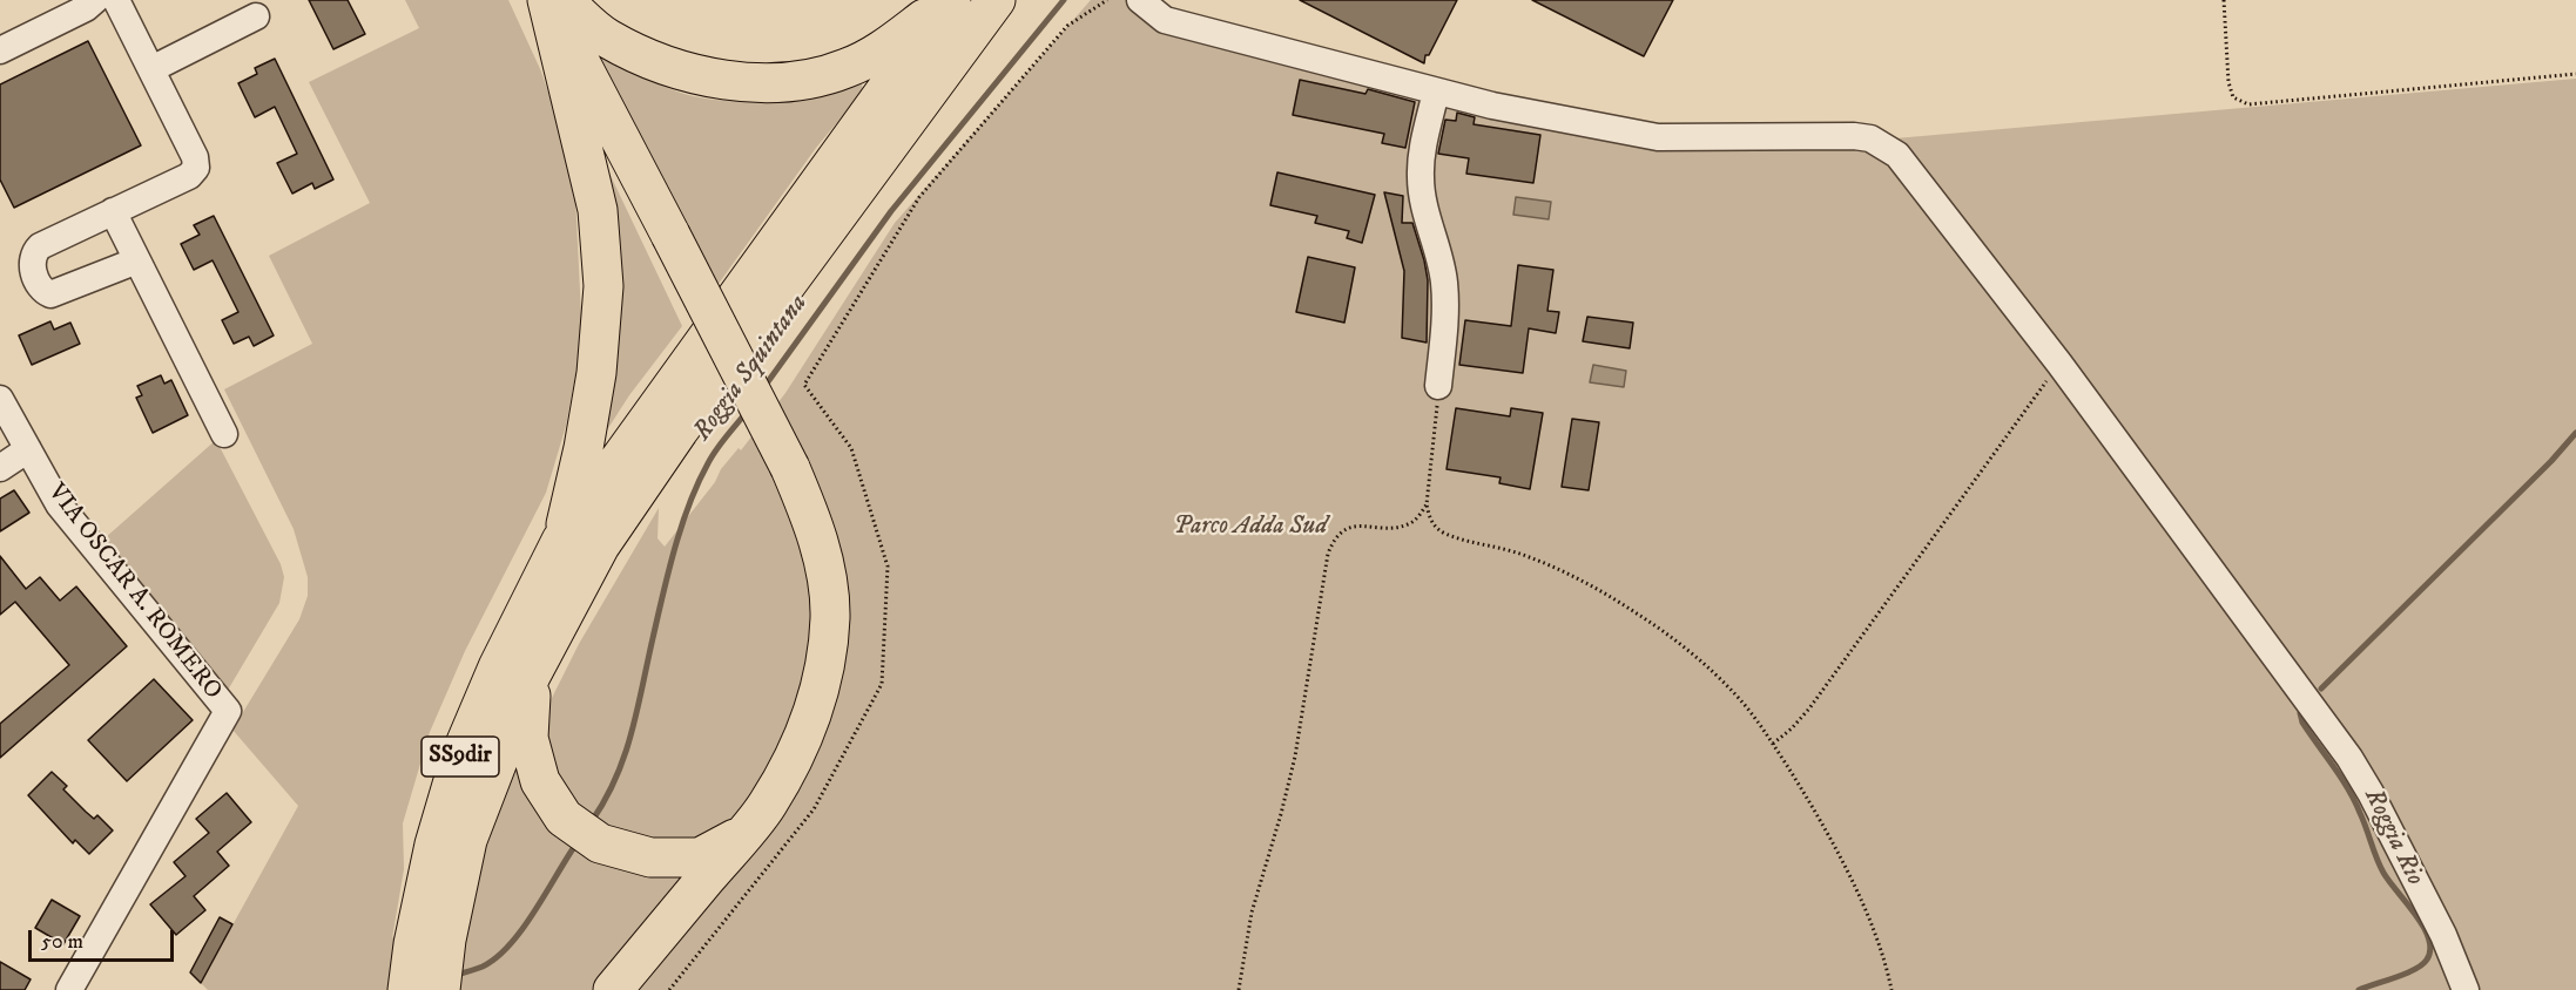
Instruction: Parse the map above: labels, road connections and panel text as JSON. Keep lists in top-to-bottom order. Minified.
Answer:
{"streets":{"highway":["SS9dir"],"street":["VIA OSCAR A. ROMERO"]},"water":["Roggia Squintana","Roggia Rio"],"parks":["Parco Adda Sud"],"scale_bar":"50 m"}
